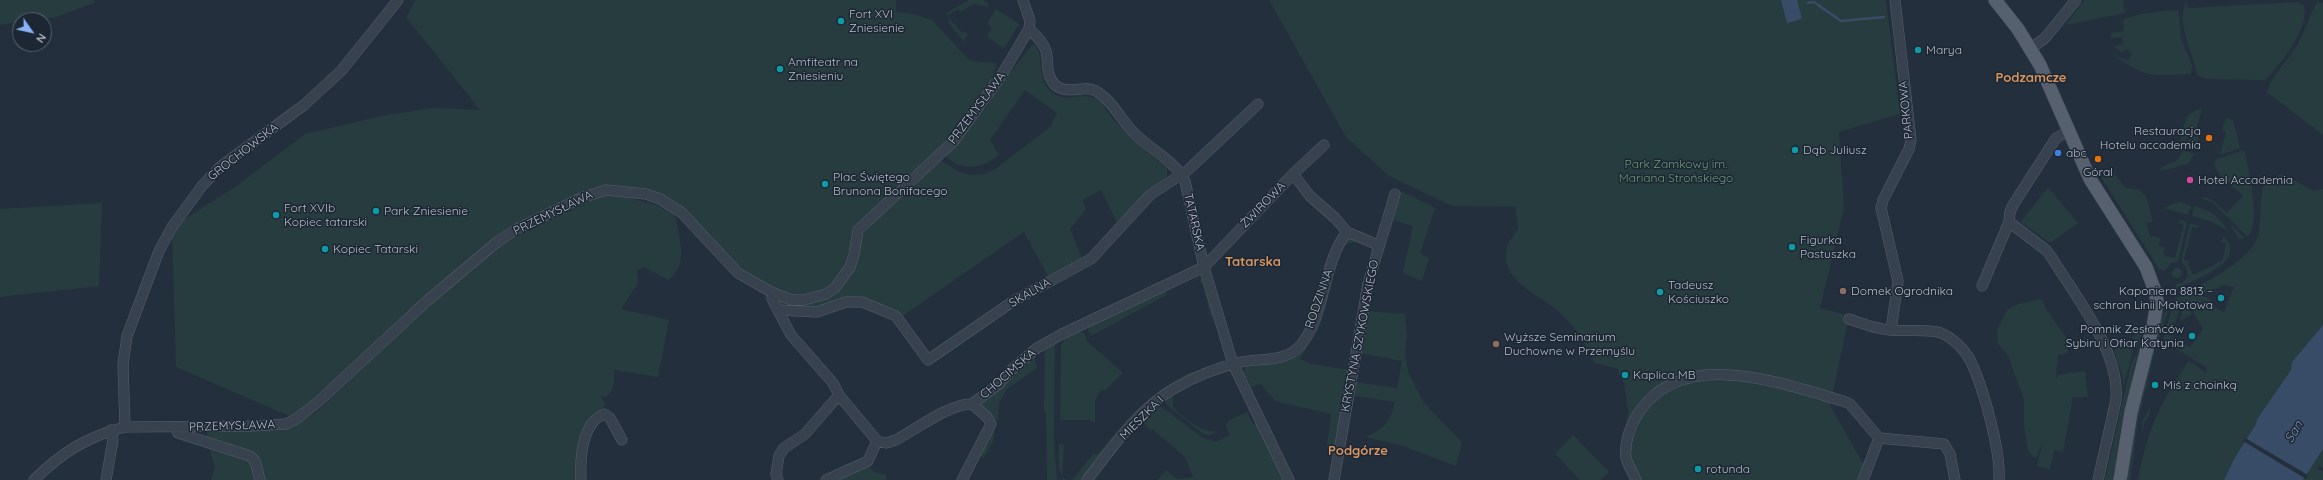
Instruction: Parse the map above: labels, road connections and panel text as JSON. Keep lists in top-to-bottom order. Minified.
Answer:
{"streets":{"street":["PRZEMYSŁAWA","PARKOWA","GROCHOWSKA","ŻWIROWA","TATARSKA","SKALNA","RODZINNA","KRYSTYNA SZYKOWSKIEGO","CHOCIMSKA","MIESZKA I"]},"crossings":[["PRZEMYSŁAWA","GROCHOWSKA"],["PRZEMYSŁAWA","TATARSKA"],["ŻWIROWA","TATARSKA"],["ŻWIROWA","CHOCIMSKA"],["TATARSKA","SKALNA"],["TATARSKA","RODZINNA"],["TATARSKA","CHOCIMSKA"],["TATARSKA","MIESZKA I"],["RODZINNA","MIESZKA I"]],"districts":["Podzamcze","Tatarska","Podgórze"],"water":["San"],"parks":["Park Zamkowy im. Mariana Strońskiego"],"places":["Fort XVI Zniesienie","Marya","Amfiteatr na Zniesieniu","Restauracja Hotelu accademia","Dąb Juliusz","abc","Góral","Hotel Accademia","Plac Świętego Brunona Bonifacego","Park Zniesienie","Fort XVIb Kopiec tatarski","Figurka Pastuszka","Kopiec Tatarski","Domek Ogrodnika","Tadeusz Kościuszko","Kaponiera 8813 – schron Linii Mołotowa","Pomnik Zesłańców Sybiru i Ofiar Katynia","Wyższe Seminarium Duchowne w Przemyślu","Kaplica MB","Miś z choinką","rotunda"],"north":"bottom right"}
